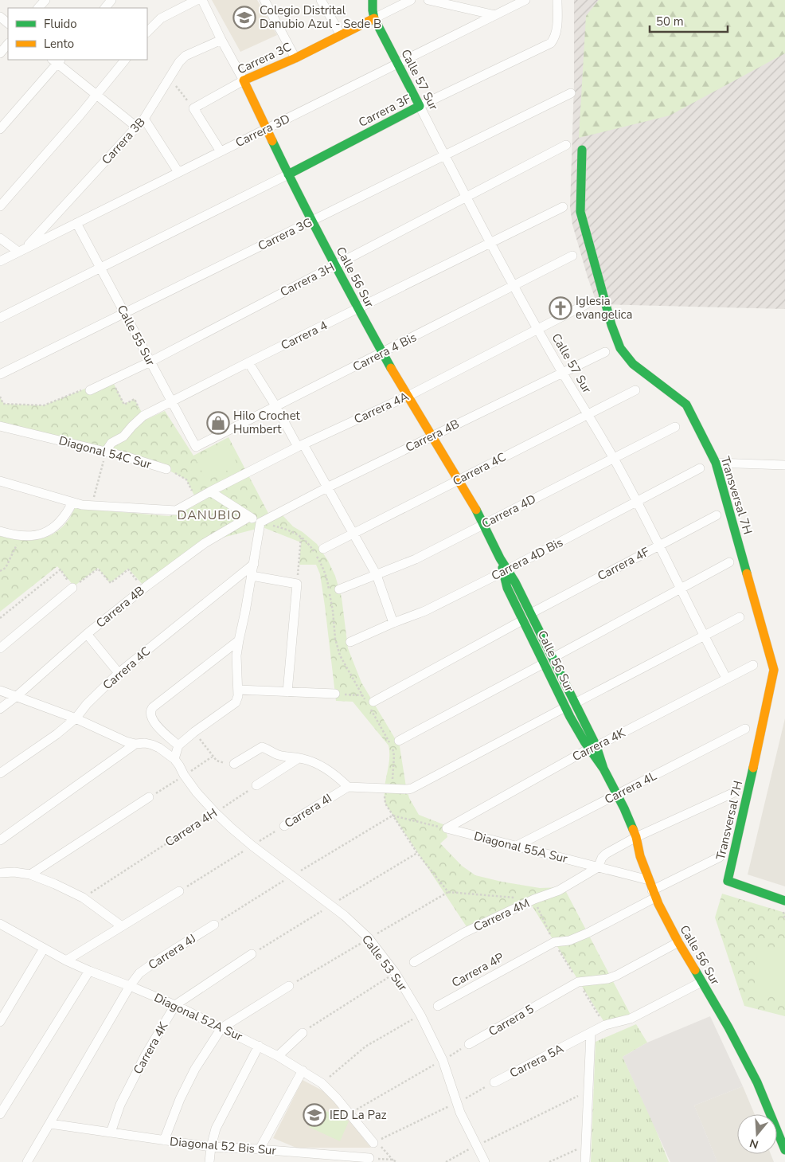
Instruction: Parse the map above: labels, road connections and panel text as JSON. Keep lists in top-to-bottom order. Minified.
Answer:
{"streets":{"street":["Carrera 3C","Calle 57 Sur","Carrera 3F","Carrera 3D","Carrera 3B","Carrera 3G","Calle 56 Sur","Carrera 3H","Calle 55 Sur","Carrera 4","Carrera 4 Bis","Carrera 4A","Carrera 4B","Diagonal 54C Sur","Carrera 4C","Transversal 7H","Carrera 4D","Carrera 4D Bis","Carrera 4F","Carrera 4K","Carrera 4L","Carrera 4I","Diagonal 55A Sur","Carrera 4M","Carrera 4J","Calle 53 Sur","Carrera 4P","Diagonal 52A Sur","Carrera 5","Carrera 5A","Diagonal 52 Bis Sur"],"path":["Carrera 4H"]},"crossings":[["Carrera 3C","Calle 57 Sur"],["Carrera 3C","Calle 56 Sur"],["Calle 57 Sur","Carrera 3F"],["Calle 57 Sur","Carrera 3D"],["Calle 57 Sur","Carrera 3G"],["Calle 57 Sur","Carrera 3H"],["Calle 57 Sur","Carrera 4"],["Calle 57 Sur","Carrera 4 Bis"],["Calle 57 Sur","Carrera 4A"],["Calle 57 Sur","Carrera 4B"],["Calle 57 Sur","Carrera 4C"],["Calle 57 Sur","Carrera 4D"],["Calle 57 Sur","Carrera 4D Bis"],["Calle 57 Sur","Carrera 4F"],["Calle 57 Sur","Carrera 4K"],["Carrera 3F","Calle 56 Sur"],["Carrera 3D","Carrera 3B"],["Carrera 3D","Calle 56 Sur"],["Carrera 3D","Calle 55 Sur"],["Carrera 3B","Calle 56 Sur"],["Carrera 3G","Calle 56 Sur"],["Carrera 3G","Calle 55 Sur"],["Calle 56 Sur","Carrera 3H"],["Calle 56 Sur","Carrera 4"],["Calle 56 Sur","Carrera 4 Bis"],["Calle 56 Sur","Carrera 4A"],["Calle 56 Sur","Carrera 4B"],["Calle 56 Sur","Carrera 4C"],["Calle 56 Sur","Carrera 4D"],["Calle 56 Sur","Carrera 4D Bis"],["Calle 56 Sur","Carrera 4F"],["Calle 56 Sur","Carrera 4K"],["Calle 56 Sur","Carrera 4L"],["Calle 56 Sur","Diagonal 55A Sur"],["Calle 56 Sur","Carrera 4M"],["Calle 56 Sur","Carrera 4P"],["Calle 56 Sur","Carrera 5"],["Calle 56 Sur","Carrera 5A"],["Carrera 3H","Calle 55 Sur"],["Calle 55 Sur","Carrera 4"],["Calle 55 Sur","Carrera 4 Bis"],["Carrera 4","Diagonal 54C Sur"],["Carrera 4A","Diagonal 54C Sur"],["Carrera 4K","Diagonal 55A Sur"],["Carrera 4K","Diagonal 52A Sur"],["Carrera 4K","Diagonal 52 Bis Sur"],["Carrera 4L","Diagonal 55A Sur"],["Carrera 4I","Calle 53 Sur"],["Carrera 4H","Calle 53 Sur"],["Diagonal 55A Sur","Carrera 4M"],["Carrera 4J","Diagonal 52A Sur"],["Carrera 4J","Diagonal 52 Bis Sur"]],"districts":["DANUBIO"],"places":{"school or university":["Colegio Distrital Danubio Azul - Sede B","IED La Paz"],"church":["Iglesia evangelica"],"shop":["Hilo Crochet Humbert"]},"legend":["Fluido","Lento"],"scale_bar":"50 m","north":"bottom"}
